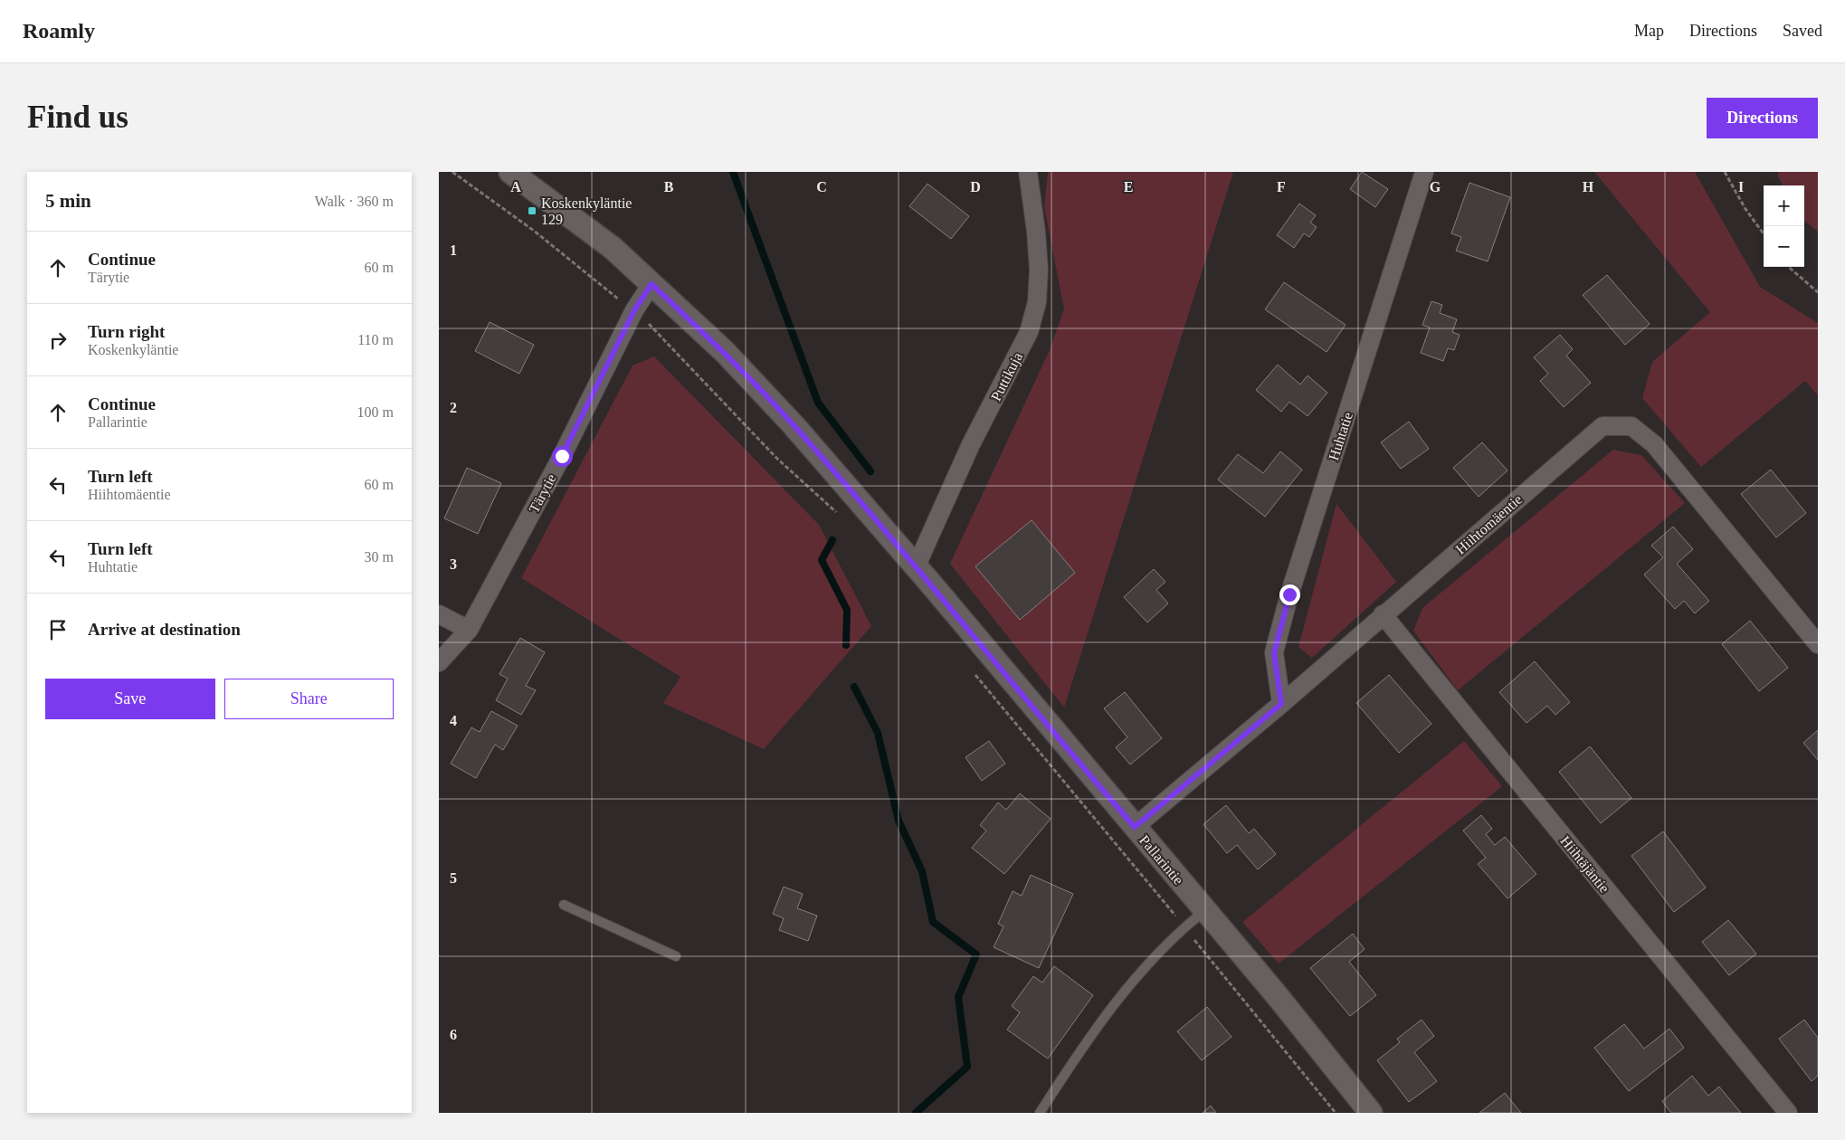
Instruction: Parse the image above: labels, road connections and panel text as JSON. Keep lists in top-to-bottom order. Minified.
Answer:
{"streets":{"street":["Puttikuja","Huhtatie","Tärytie","Hiihtomäentie","Pallarintie","Hiihtäjäntie"]},"crossings":[["Puttikuja","Pallarintie"],["Huhtatie","Hiihtomäentie"],["Tärytie","Pallarintie"],["Hiihtomäentie","Pallarintie"],["Hiihtomäentie","Hiihtäjäntie"]],"places":{"transit":["Koskenkyläntie 129"]},"page":{"header":"Roamly","nav":["Map","Directions","Saved"],"buttons":["Directions",["Save","Share"]],"title":"Find us","heading":["5 min","Walk · 360 m"],"map_buttons":["+","−"],"list":[["Continue","Tärytie","60 m"],["Turn right","Koskenkyläntie","110 m"],["Continue","Pallarintie","100 m"],["Turn left","Hiihtomäentie","60 m"],["Turn left","Huhtatie","30 m"],"Arrive at destination"]},"grid":{"columns":["A","B","C","D","E","F","G","H","I"],"rows":["1","2","3","4","5","6"]}}
